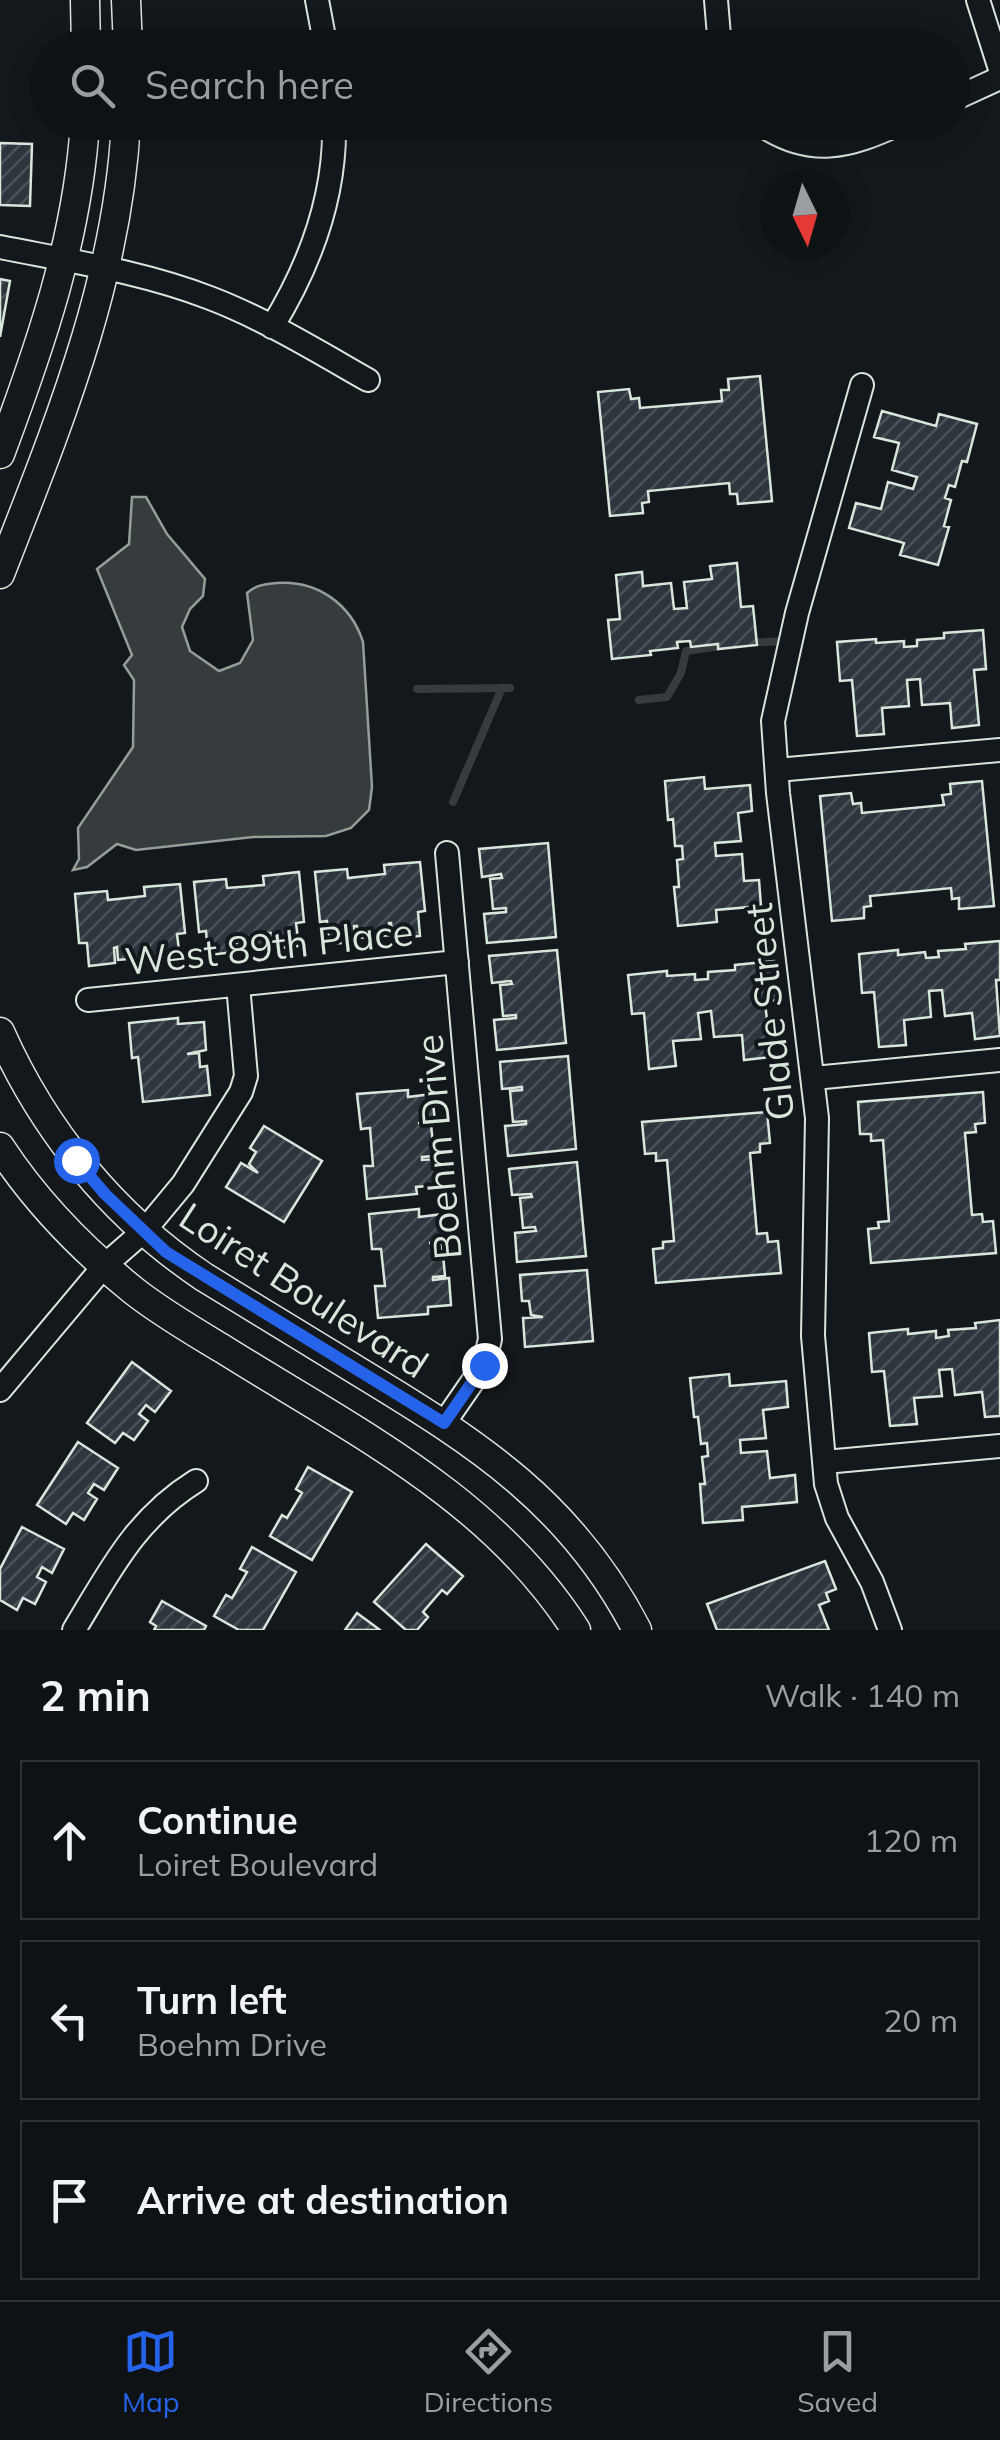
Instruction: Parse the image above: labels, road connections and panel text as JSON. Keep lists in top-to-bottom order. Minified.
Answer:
{"streets":{"street":["West 89th Place","Glade Street","Boehm Drive","Loiret Boulevard"]},"crossings":[["West 89th Place","Boehm Drive"],["Boehm Drive","Loiret Boulevard"]],"north":"bottom","page":{"search":"Search here","heading":["2 min","Walk · 140 m"],"list":[["Continue","Loiret Boulevard","120 m"],["Turn left","Boehm Drive","20 m"],"Arrive at destination"],"nav":["Map","Directions","Saved"]}}
